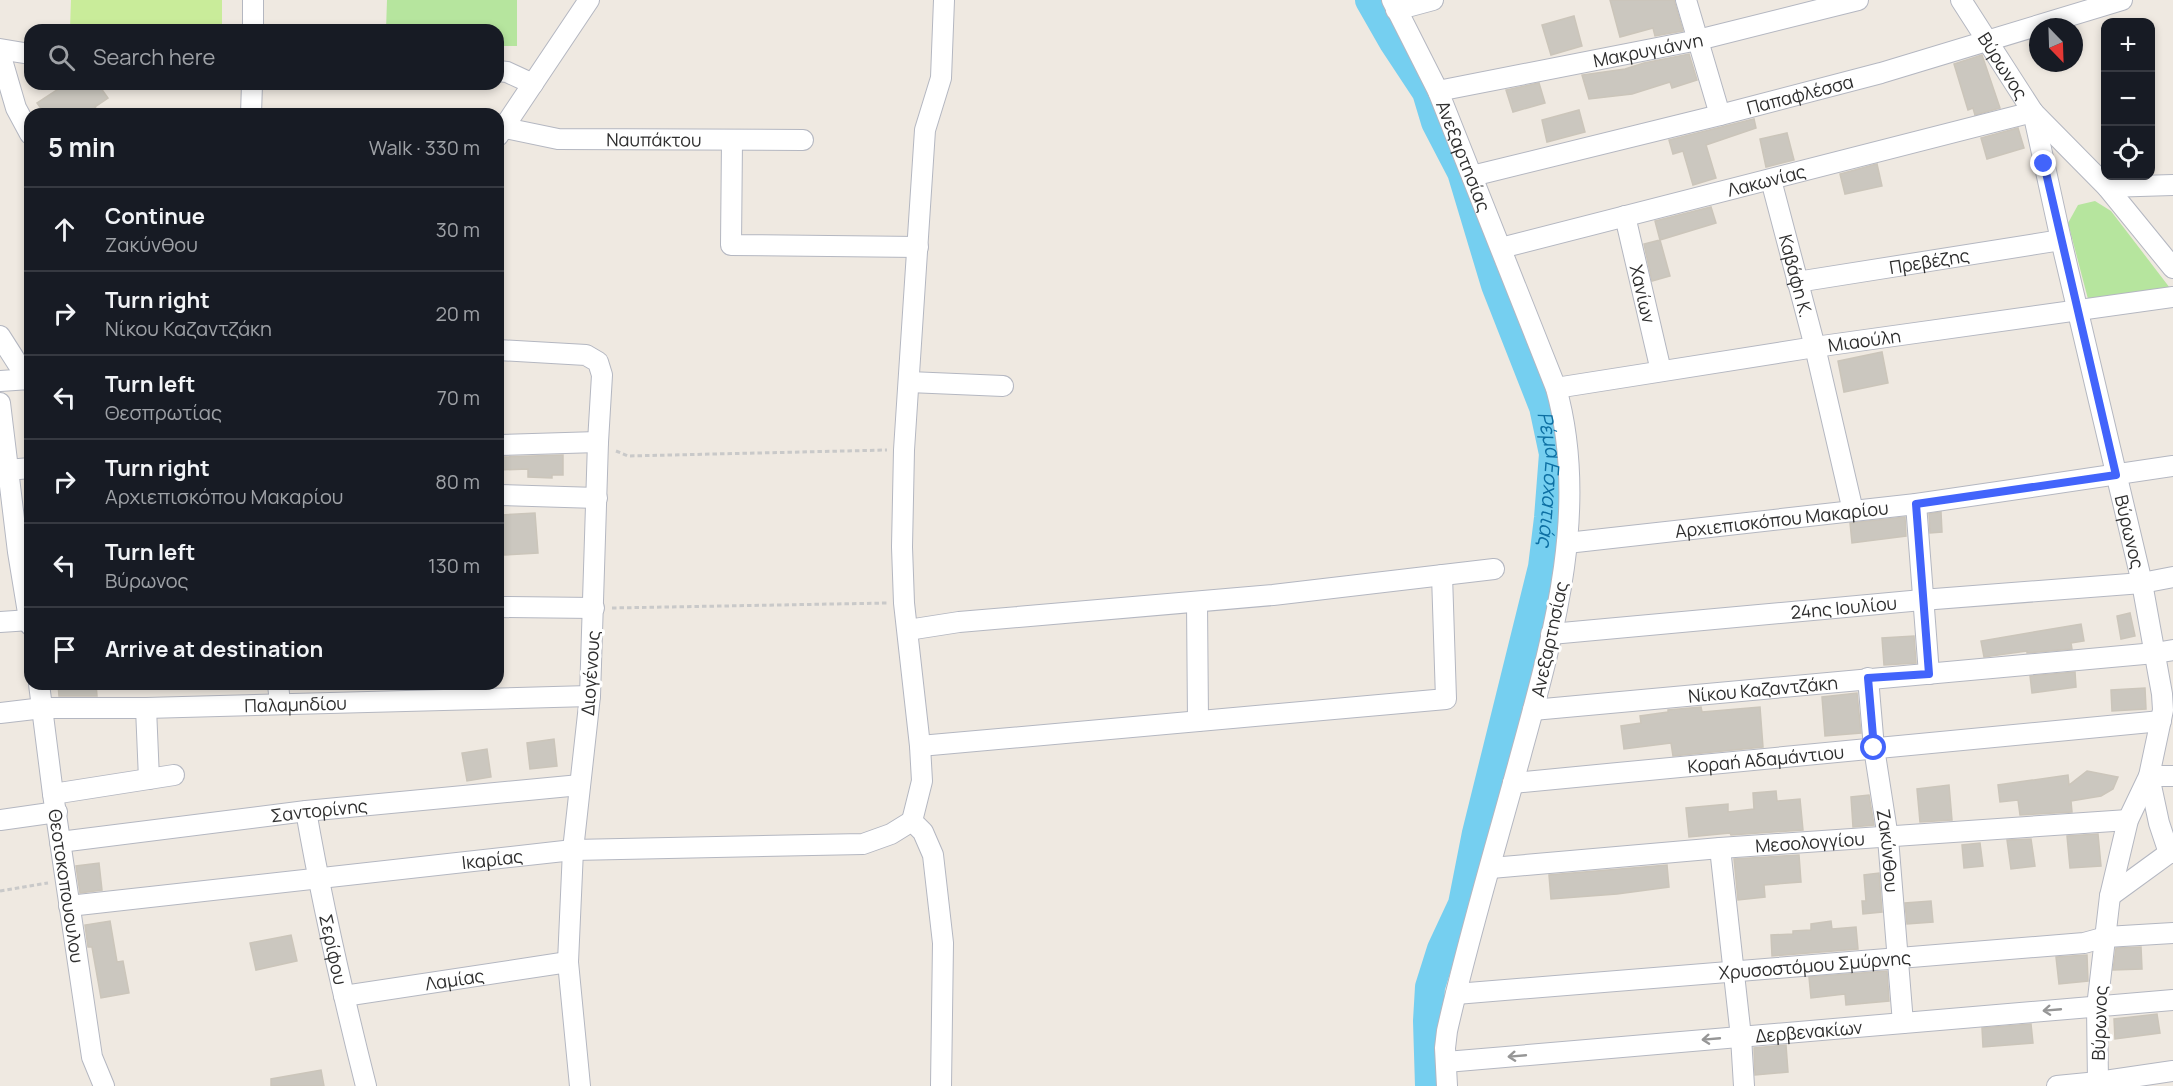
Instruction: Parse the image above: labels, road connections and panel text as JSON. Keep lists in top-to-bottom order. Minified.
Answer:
{"streets":{"street":["Μακρυγιάννη","Βύρωνος","Παπαφλέσσα","Ναυπάκτου","Ανεξαρτησίας","Λακωνίας","Πρεβέζης","Καβάφη Κ.","Χανίων","Μιαούλη","Αρχιεπισκόπου Μακαρίου","24ης Ιουλίου","Διογένους","Νίκου Καζαντζάκη","Παλαμηδίου","Κοραή Αδαμάντιου","Σαντορίνης","Μεσολογγίου","Ζακύνθου","Ικαρίας","Θεοτοκοπουουλου","Σερίφου","Χρυσοστόμου Σμύρνης","Λαμίας","Δερβενακίων"]},"crossings":[["Μακρυγιάννη","Ανεξαρτησίας"],["Βύρωνος","Παπαφλέσσα"],["Βύρωνος","Λακωνίας"],["Βύρωνος","Πρεβέζης"],["Βύρωνος","Μιαούλη"],["Βύρωνος","Αρχιεπισκόπου Μακαρίου"],["Βύρωνος","24ης Ιουλίου"],["Βύρωνος","Νίκου Καζαντζάκη"],["Βύρωνος","Κοραή Αδαμάντιου"],["Βύρωνος","Μεσολογγίου"],["Βύρωνος","Χρυσοστόμου Σμύρνης"],["Βύρωνος","Δερβενακίων"],["Παπαφλέσσα","Ανεξαρτησίας"],["Ανεξαρτησίας","Λακωνίας"],["Ανεξαρτησίας","Μιαούλη"],["Ανεξαρτησίας","Αρχιεπισκόπου Μακαρίου"],["Ανεξαρτησίας","24ης Ιουλίου"],["Ανεξαρτησίας","Νίκου Καζαντζάκη"],["Ανεξαρτησίας","Κοραή Αδαμάντιου"],["Ανεξαρτησίας","Μεσολογγίου"],["Ανεξαρτησίας","Χρυσοστόμου Σμύρνης"],["Ανεξαρτησίας","Δερβενακίων"],["Λακωνίας","Καβάφη Κ."],["Λακωνίας","Χανίων"],["Πρεβέζης","Καβάφη Κ."],["Καβάφη Κ.","Μιαούλη"],["Καβάφη Κ.","Αρχιεπισκόπου Μακαρίου"],["Χανίων","Μιαούλη"],["Διογένους","Παλαμηδίου"],["Διογένους","Σαντορίνης"],["Διογένους","Ικαρίας"],["Διογένους","Λαμίας"],["Νίκου Καζαντζάκη","Ζακύνθου"],["Παλαμηδίου","Θεοτοκοπουουλου"],["Κοραή Αδαμάντιου","Ζακύνθου"],["Σαντορίνης","Θεοτοκοπουουλου"],["Σαντορίνης","Σερίφου"],["Μεσολογγίου","Ζακύνθου"],["Ζακύνθου","Χρυσοστόμου Σμύρνης"],["Ζακύνθου","Δερβενακίων"],["Ικαρίας","Θεοτοκοπουουλου"],["Ικαρίας","Σερίφου"],["Σερίφου","Λαμίας"]],"one_way":["Δερβενακίων"],"water":["Ρέμα Εσχατιάς"],"north":"bottom right","page":{"map_buttons":["+","−"],"search":"Search here","heading":["5 min","Walk · 330 m"],"list":[["Continue","Ζακύνθου","30 m"],["Turn right","Νίκου Καζαντζάκη","20 m"],["Turn left","Θεσπρωτίας","70 m"],["Turn right","Αρχιεπισκόπου Μακαρίου","80 m"],["Turn left","Βύρωνος","130 m"],"Arrive at destination"]}}
